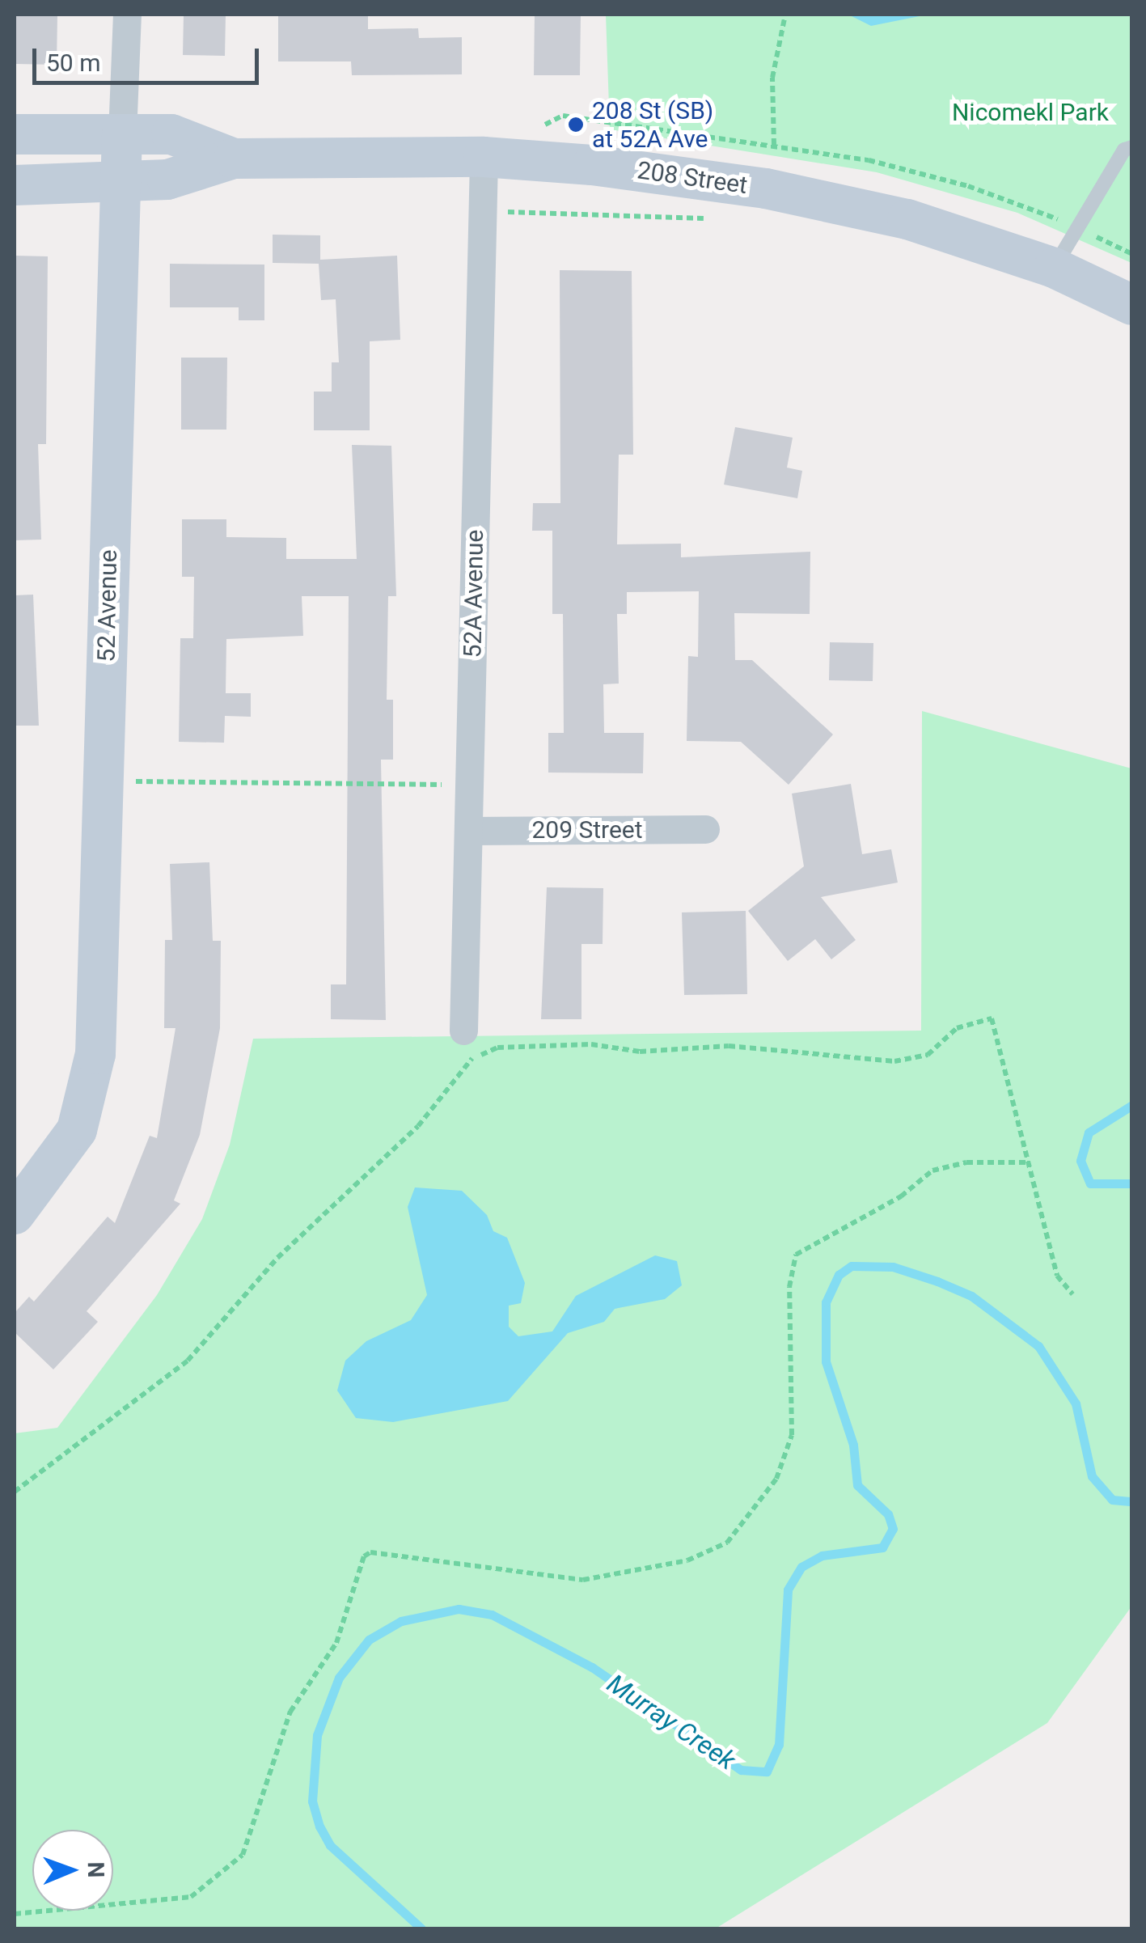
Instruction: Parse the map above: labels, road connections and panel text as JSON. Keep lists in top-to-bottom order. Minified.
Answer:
{"streets":{"main road":["208 Street","52 Avenue"],"street":["52A Avenue","209 Street"]},"crossings":[["208 Street","52A Avenue"],["208 Street","52 Avenue"],["52A Avenue","209 Street"]],"water":["Murray Creek"],"parks":["Nicomekl Park"],"places":["208 St (SB) at 52A Ave"],"scale_bar":"50 m","north":"right"}
